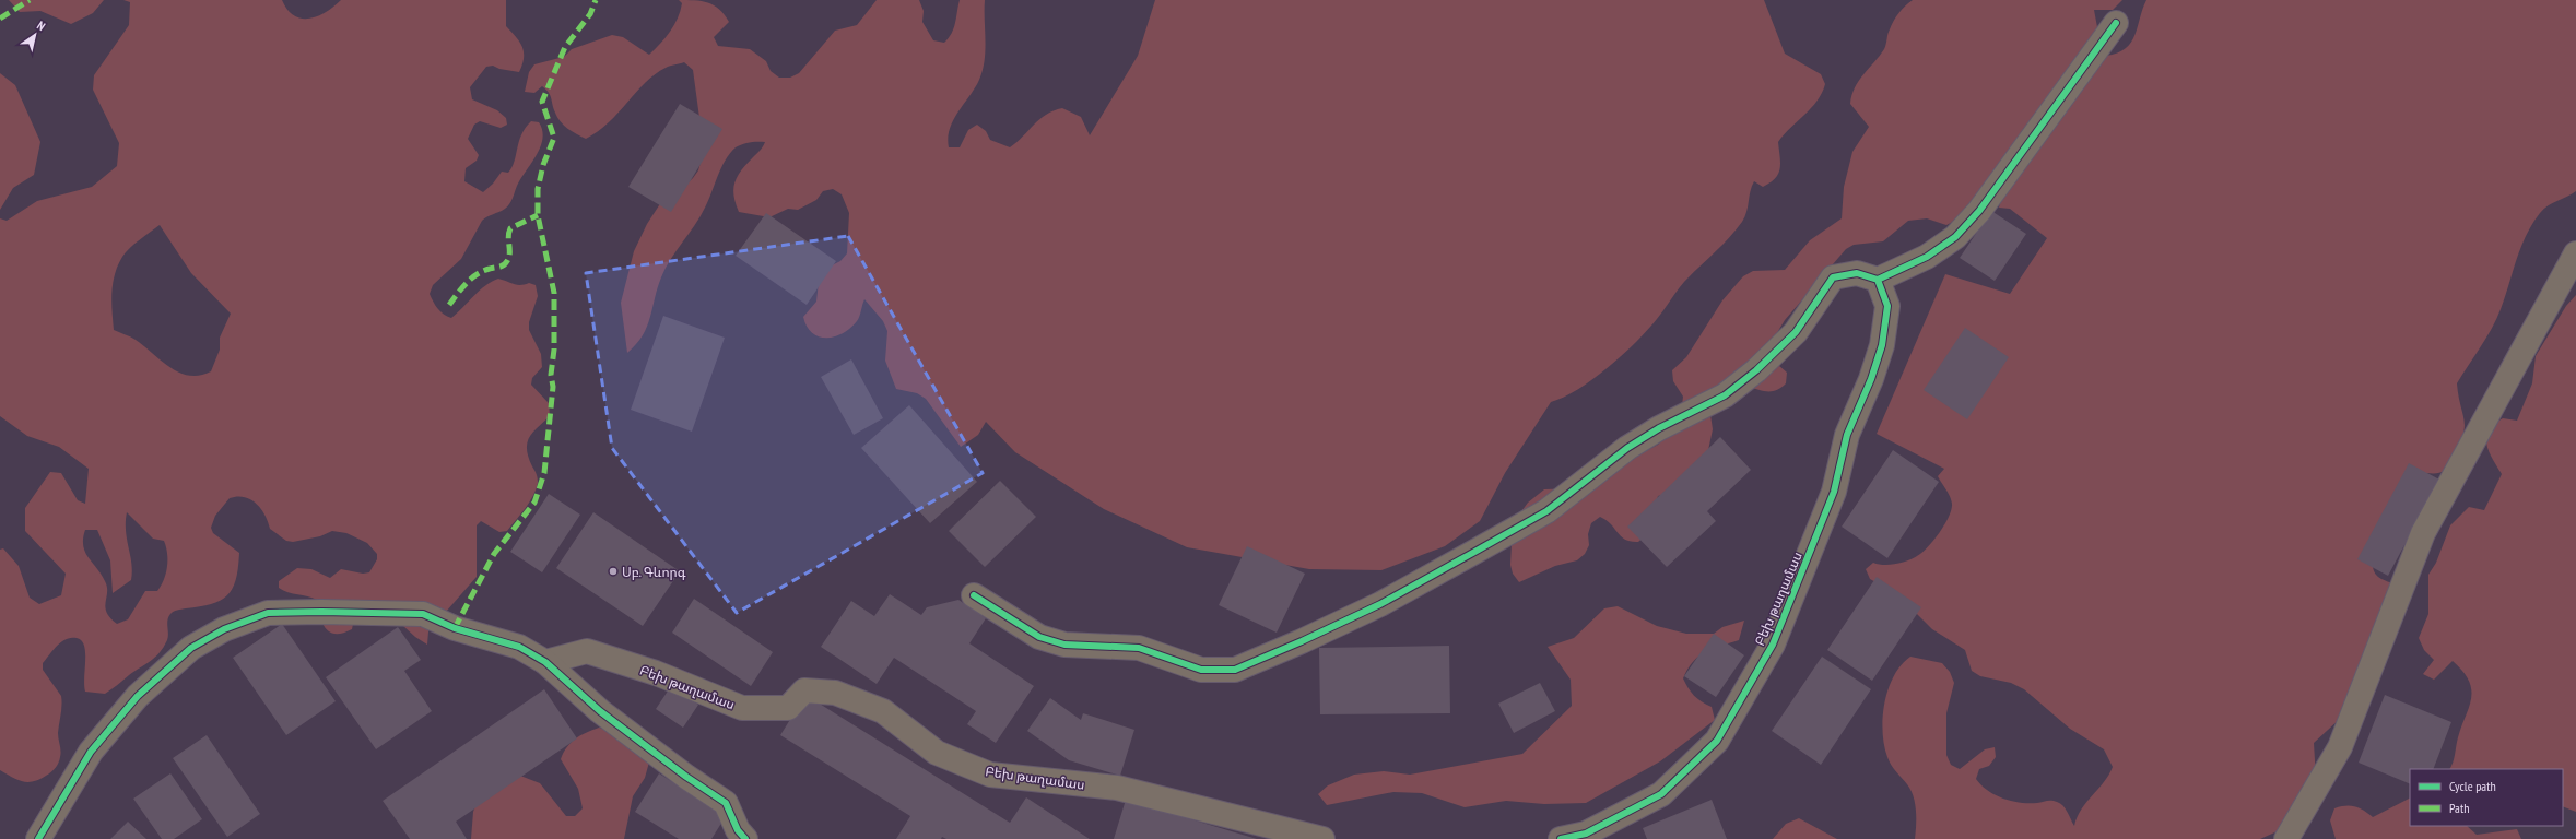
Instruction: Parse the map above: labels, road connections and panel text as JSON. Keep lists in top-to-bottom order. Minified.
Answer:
{"streets":{"street":["Բեխ թաղամաս"]},"places":["Սբ. Գևորգ"],"legend":["Cycle path","Path"],"north":"top right"}
